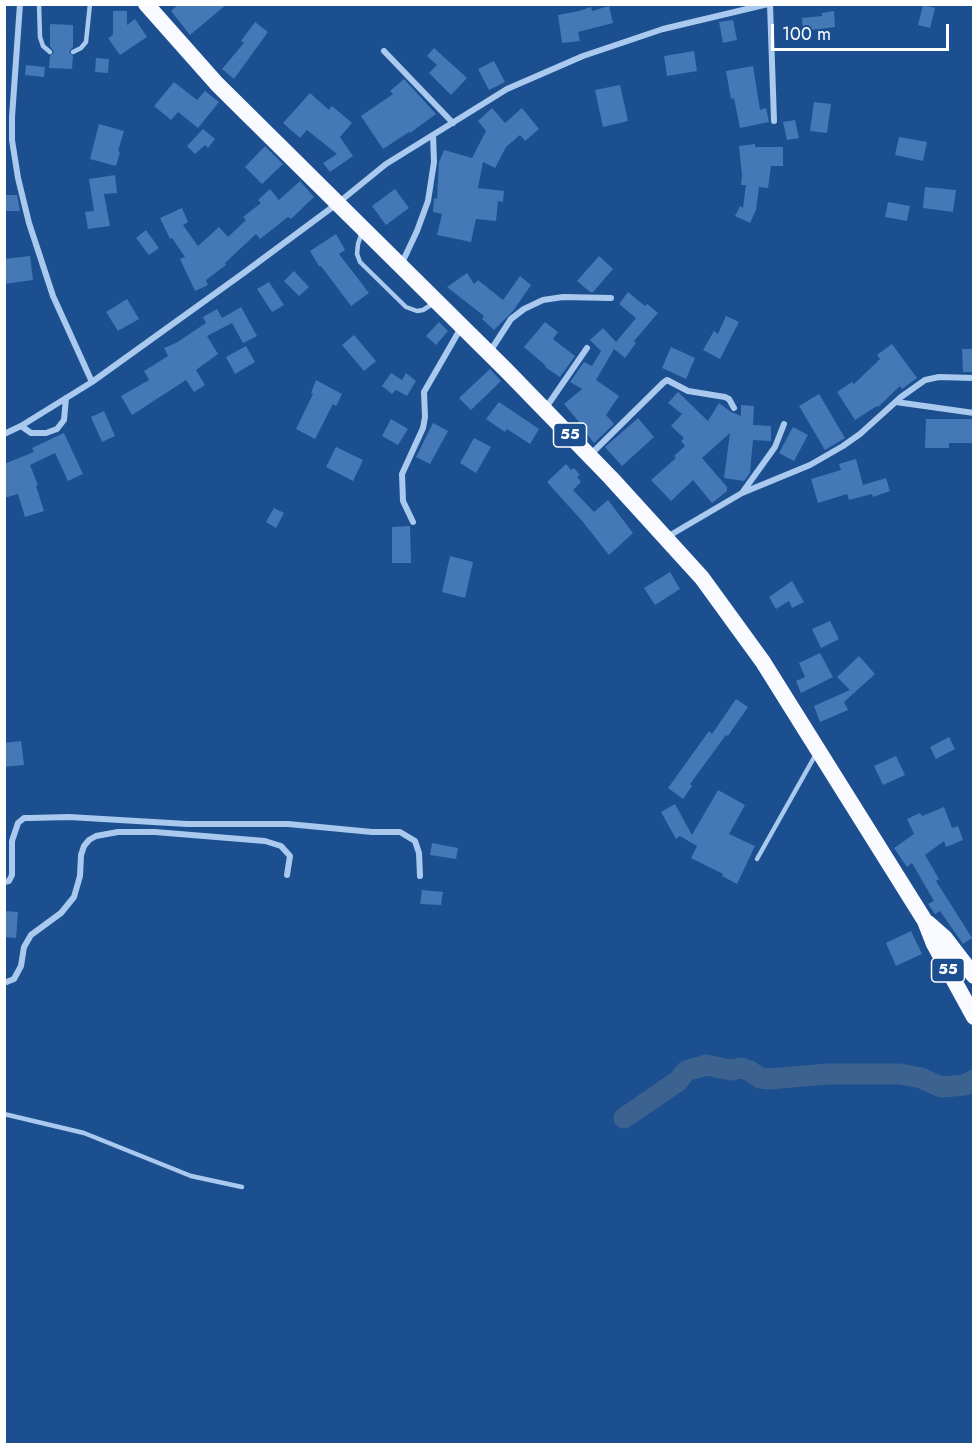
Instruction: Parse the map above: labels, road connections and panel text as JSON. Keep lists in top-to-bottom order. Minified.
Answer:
{"streets":{"highway":["55"]},"scale_bar":"100 m"}
